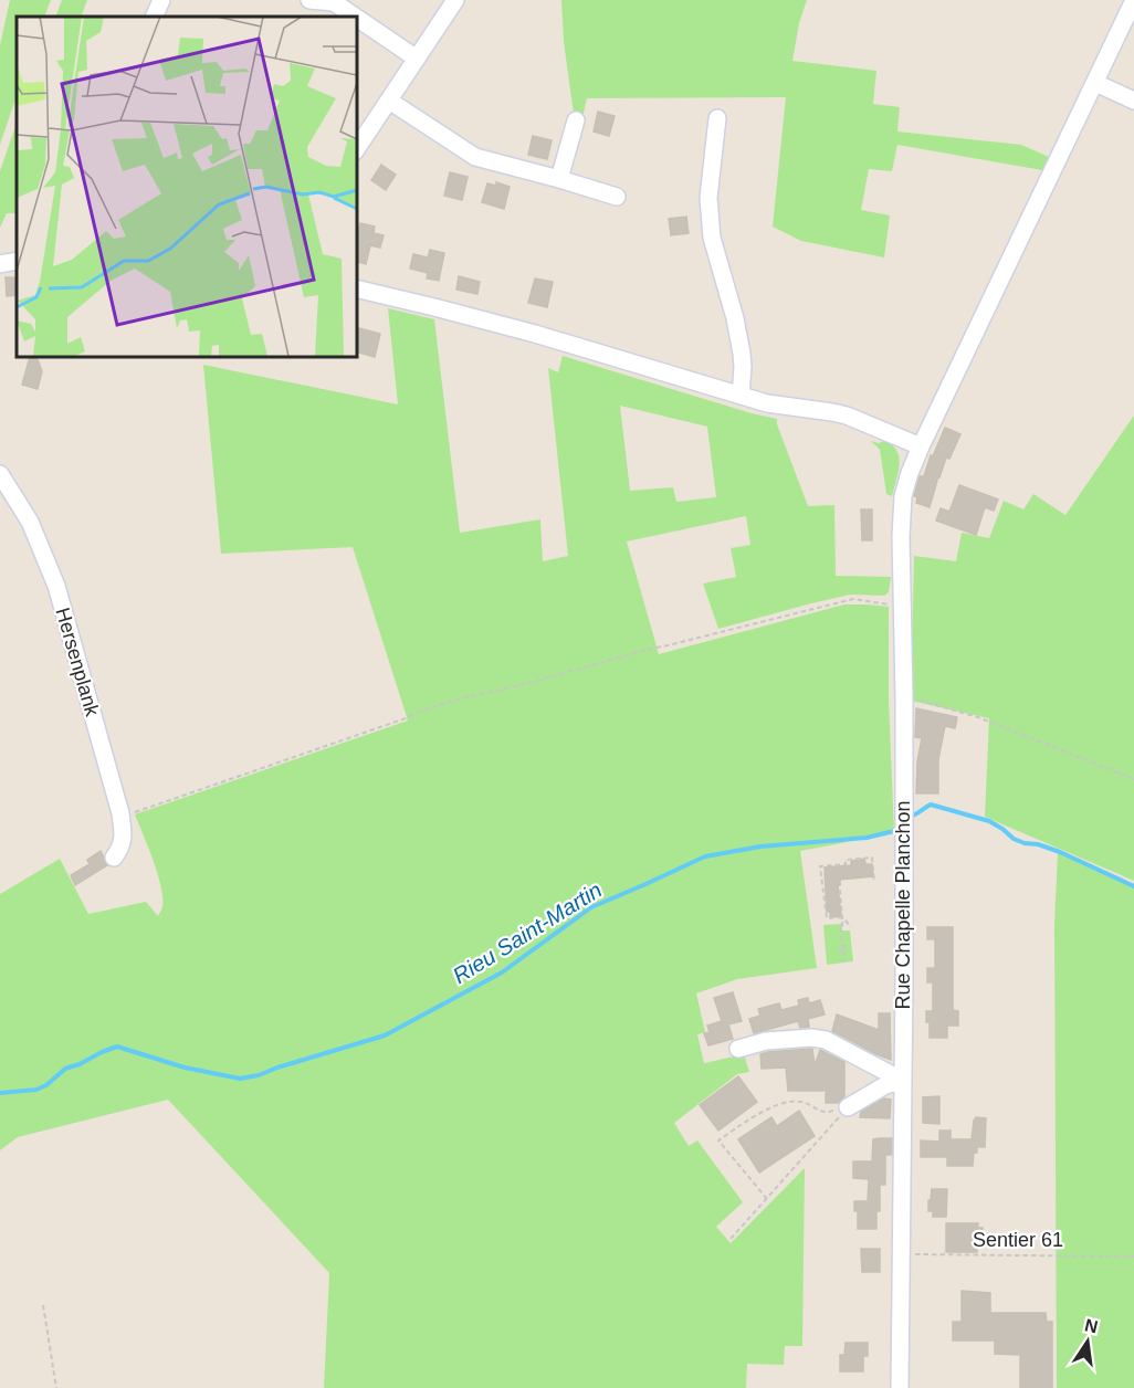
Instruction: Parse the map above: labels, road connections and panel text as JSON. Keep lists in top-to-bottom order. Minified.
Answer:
{"streets":{"street":["Hersenplank","Rue Chapelle Planchon"],"path":["Sentier 61"]},"crossings":[["Rue Chapelle Planchon","Sentier 61"]],"water":["Rieu Saint-Martin"],"north":"top"}
